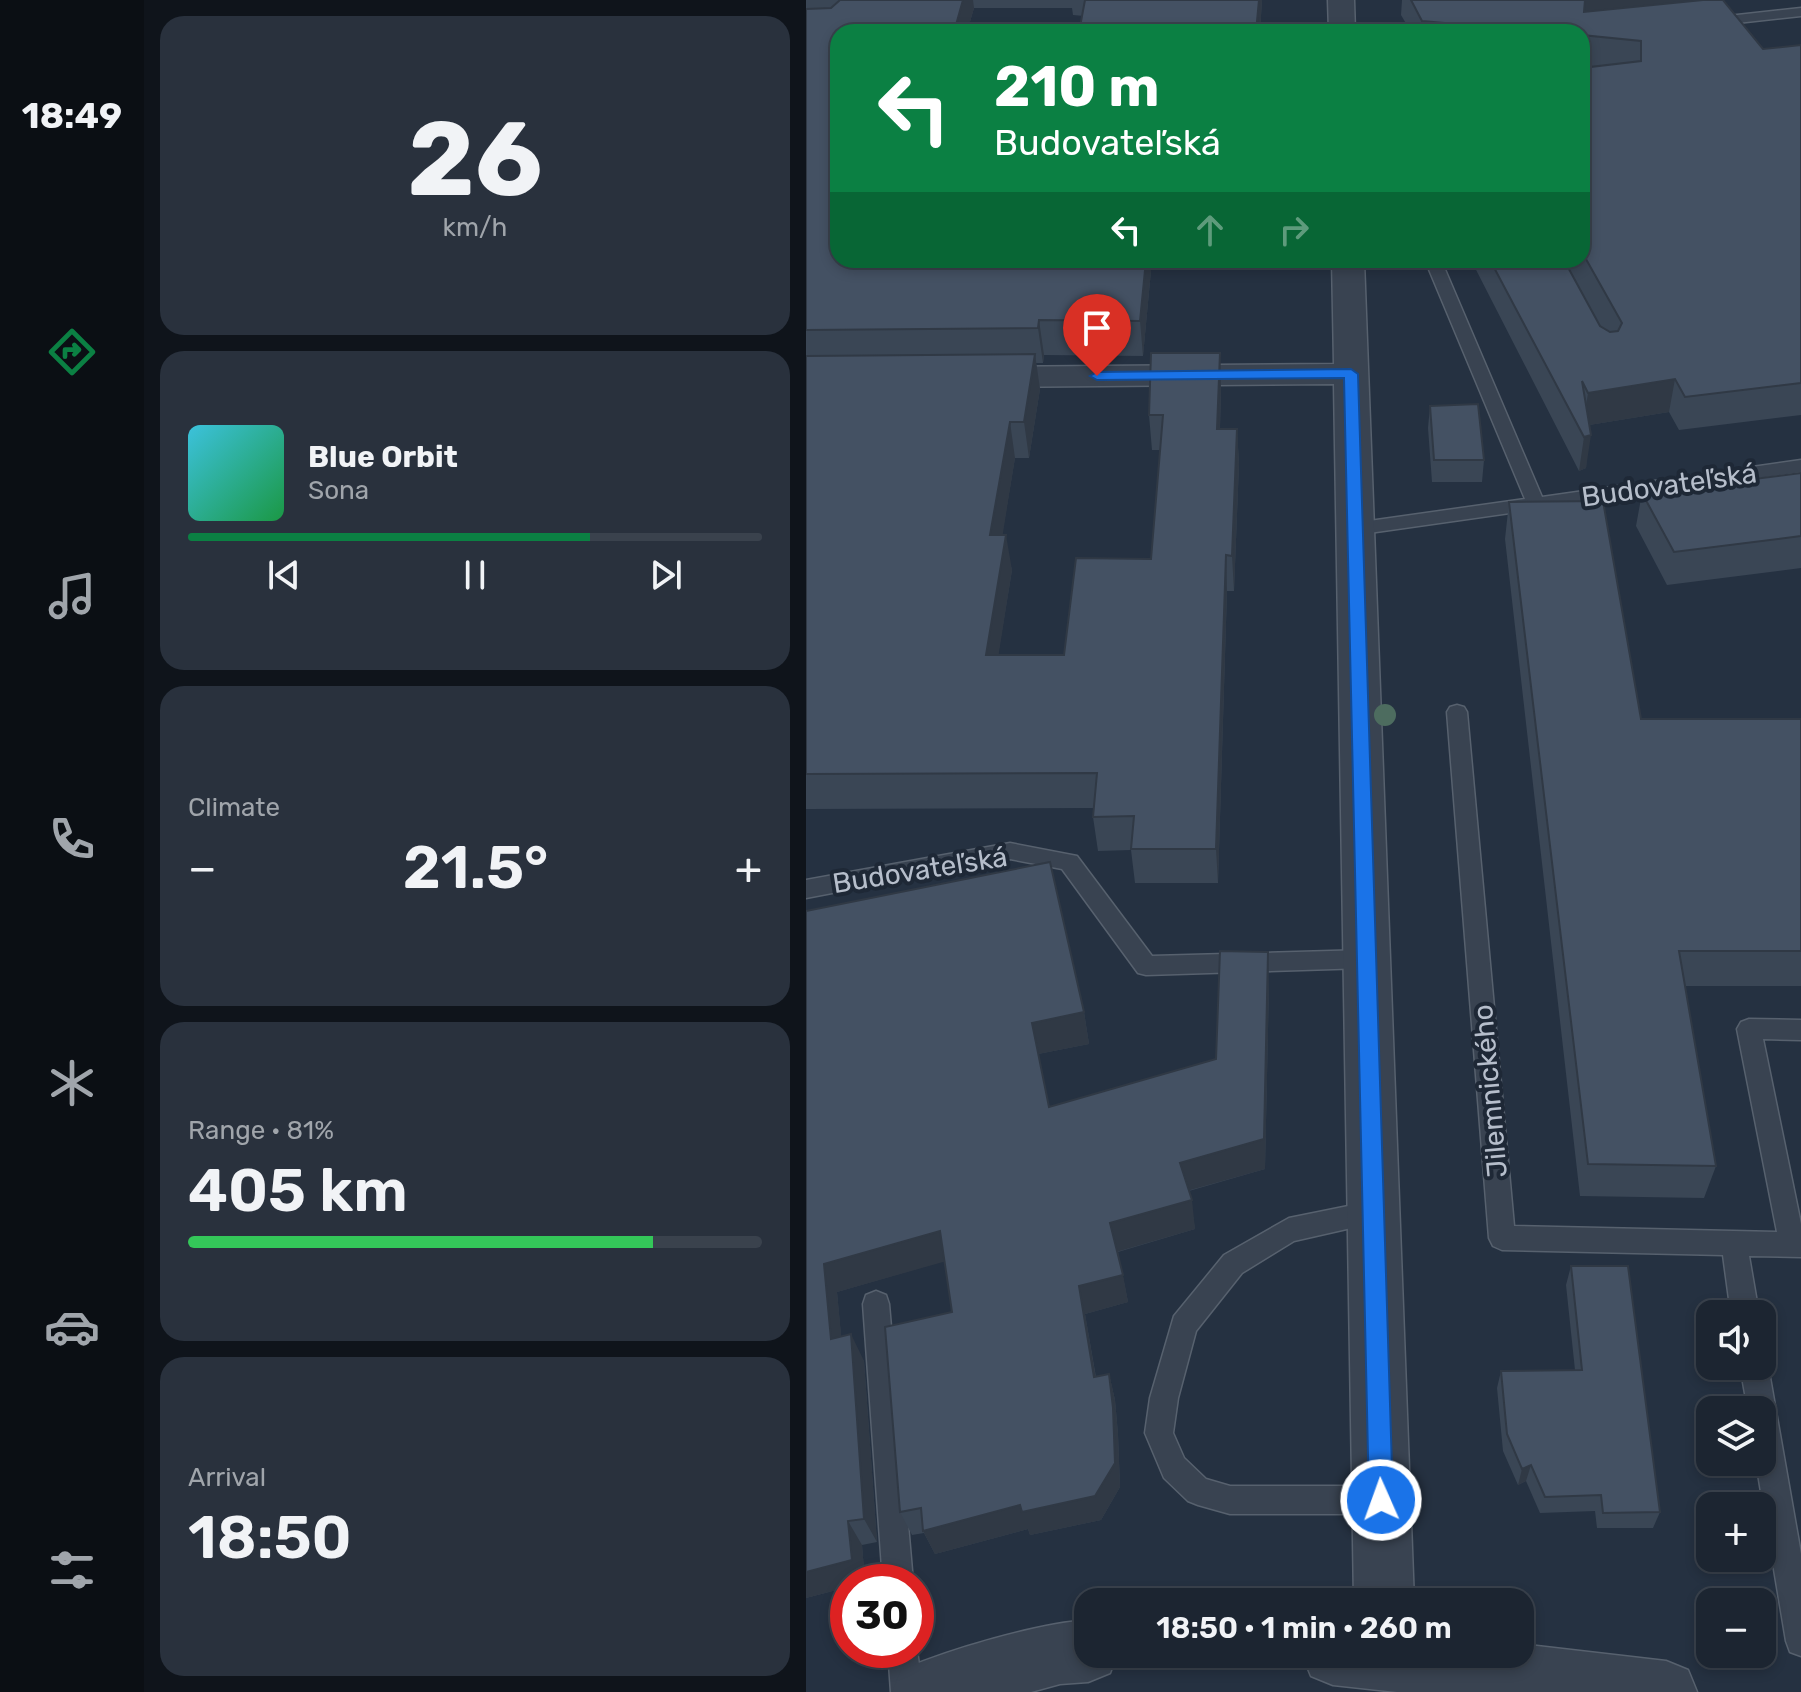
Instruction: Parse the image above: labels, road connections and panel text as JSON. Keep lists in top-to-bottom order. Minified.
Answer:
{"streets":{"lane":["Budovateľská","Jilemnického"]},"page":{"tabs":"18:49","tile":[["26","km/h"],"Climate",["Range · 81%","405 km"],["Arrival","18:50"]],"turn":["210 m","Budovateľská"],"song":["Blue Orbit","Sona"],"heat":["−","21.5°","+"],"map_buttons":["+","−"],"limit":"30","trip":"18:50 · 1 min · 260 m"}}
